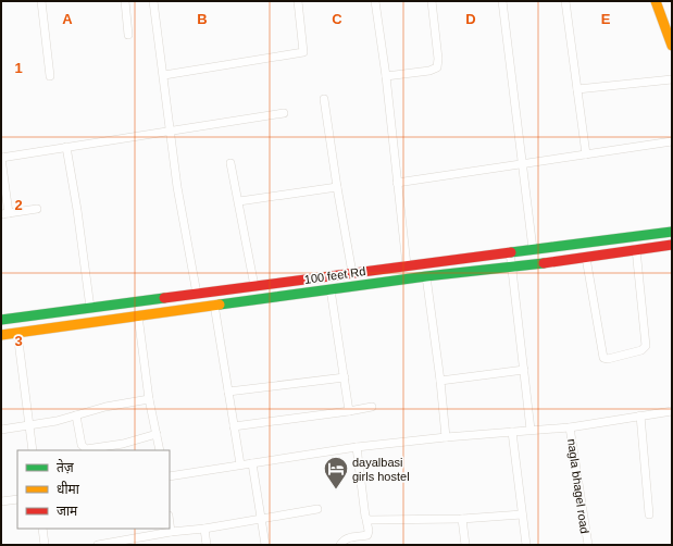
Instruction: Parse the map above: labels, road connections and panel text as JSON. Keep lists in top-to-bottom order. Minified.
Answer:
{"streets":{"main road":["100 feet Rd"],"street":["nagla bhagel road"]},"places":{"hotel":["dayalbasi girls hostel"]},"legend":["तेज़","धीमा","जाम"],"grid":{"columns":["A","B","C","D","E"],"rows":["1","2","3"]}}
